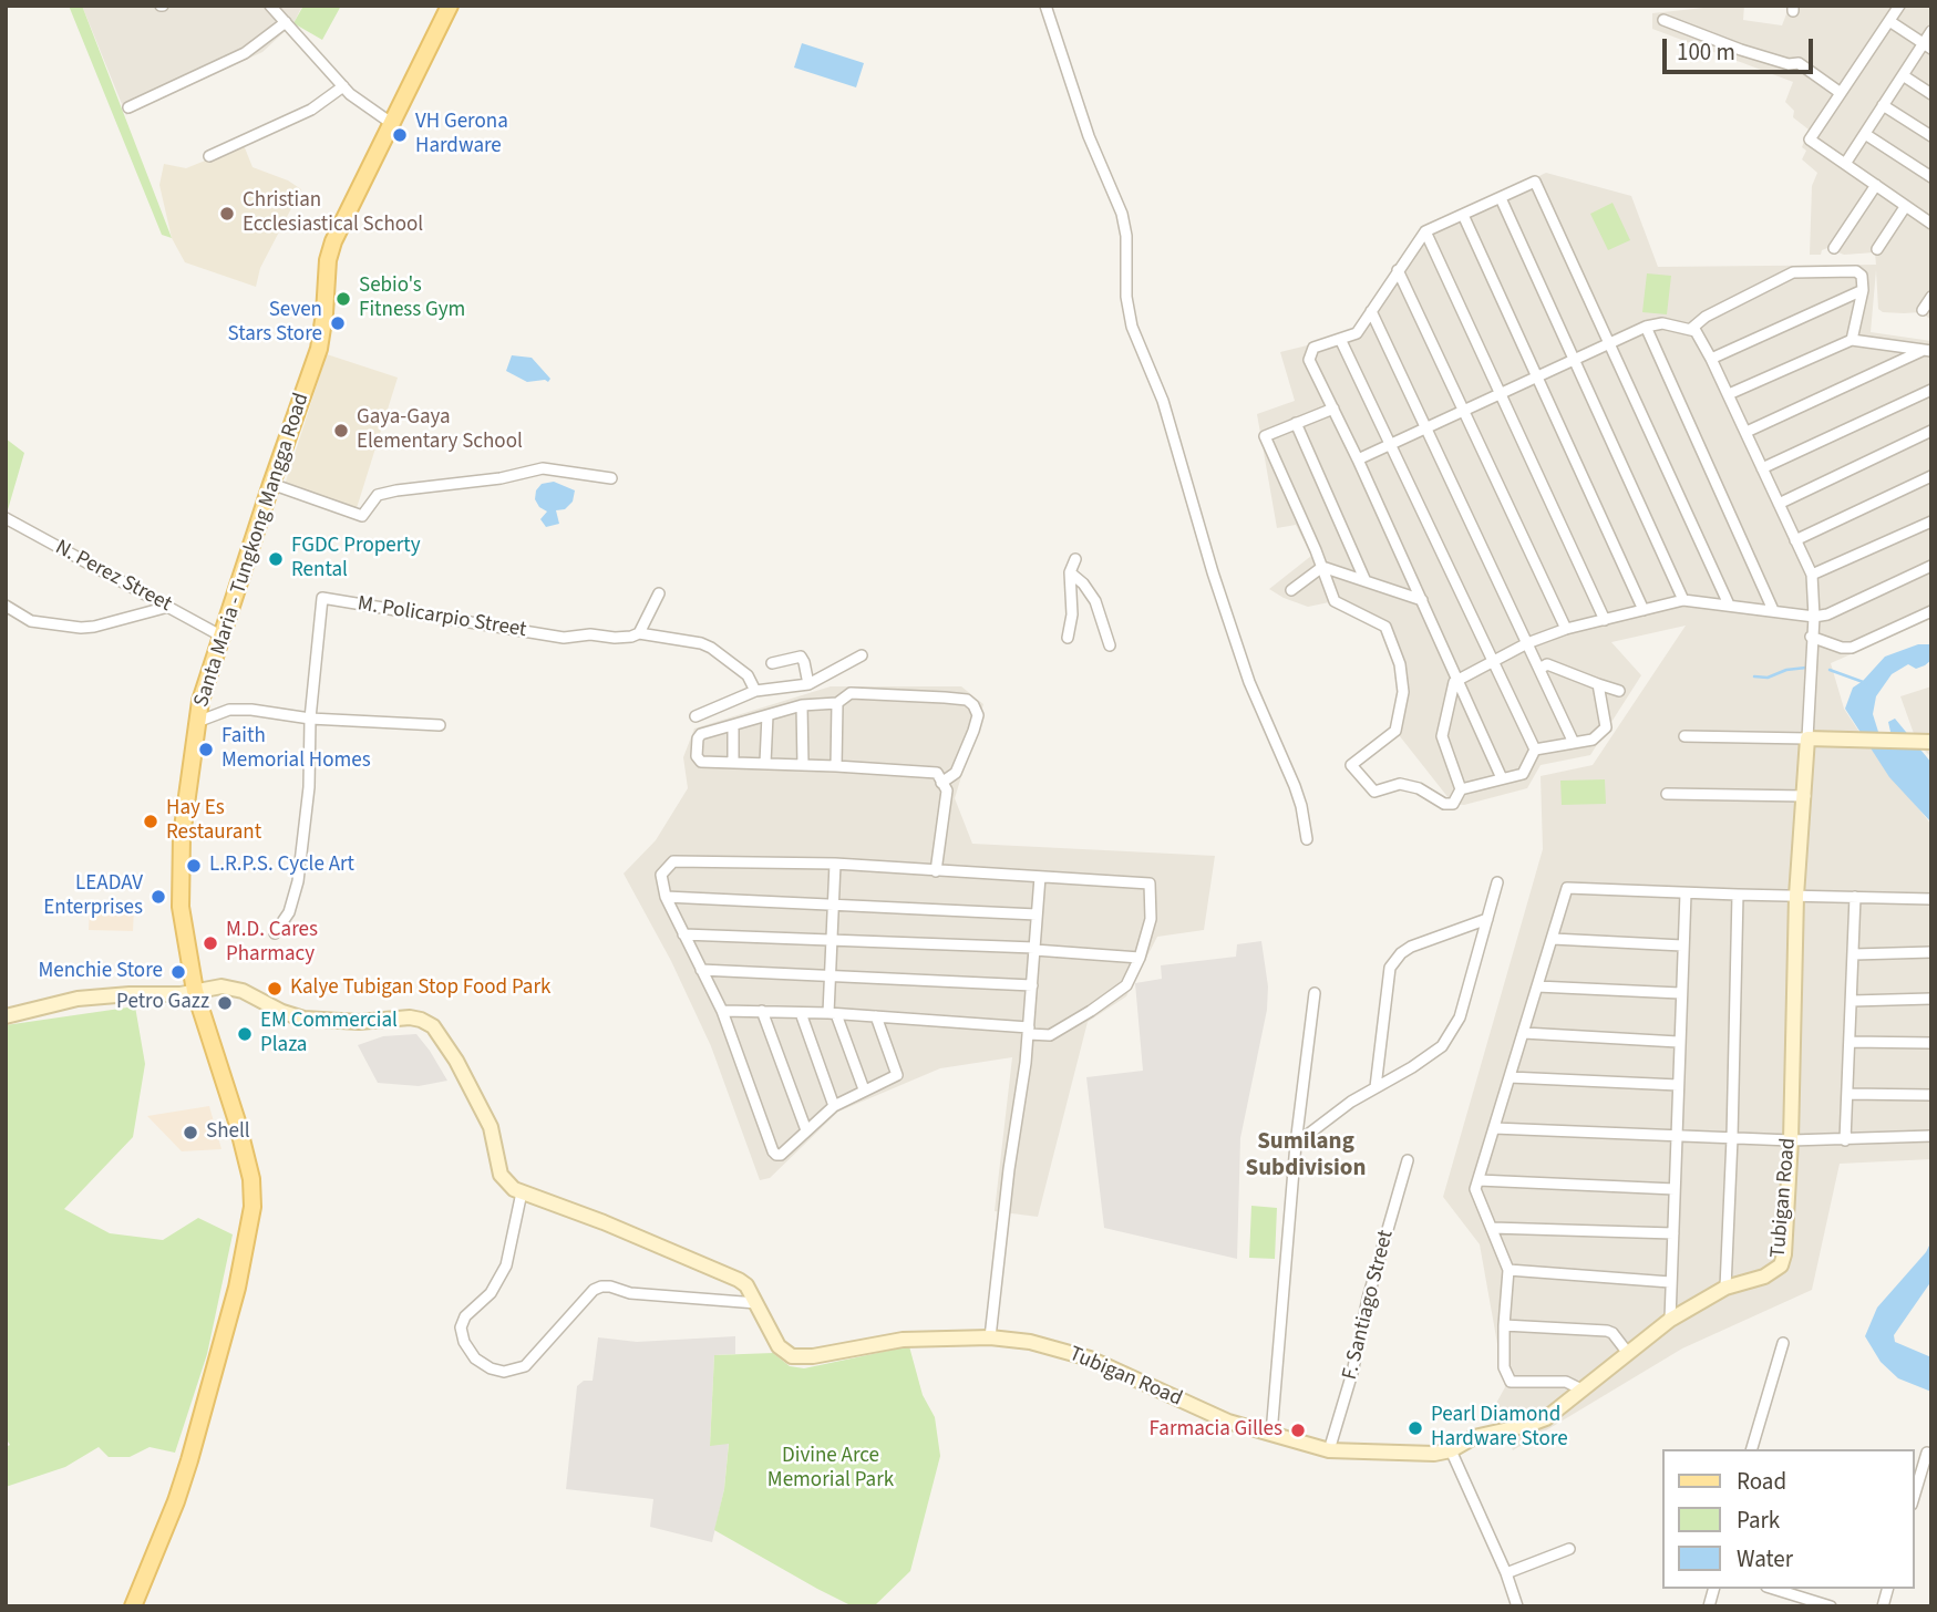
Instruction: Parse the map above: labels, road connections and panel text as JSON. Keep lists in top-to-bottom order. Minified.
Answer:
{"streets":{"main road":["Santa Maria - Tungkong Mangga Road"],"street":["N. Perez Street","M. Policarpio Street","Tubigan Road","F. Santiago Street"]},"crossings":[["Santa Maria - Tungkong Mangga Road","N. Perez Street"],["Tubigan Road","F. Santiago Street"]],"districts":["Sumilang Subdivision"],"parks":["Divine Arce Memorial Park"],"places":["VH Gerona Hardware","Christian Ecclesiastical School","Sebio's Fitness Gym","Seven Stars Store","Gaya-Gaya Elementary School","FGDC Property Rental","Faith Memorial Homes","Hay Es Restaurant","L.R.P.S. Cycle Art","LEADAV Enterprises","M.D. Cares Pharmacy","Menchie Store","Kalye Tubigan Stop Food Park","Petro Gazz","EM Commercial Plaza","Shell","Pearl Diamond Hardware Store","Farmacia Gilles"],"legend":["Road","Park","Water"],"scale_bar":"100 m"}
